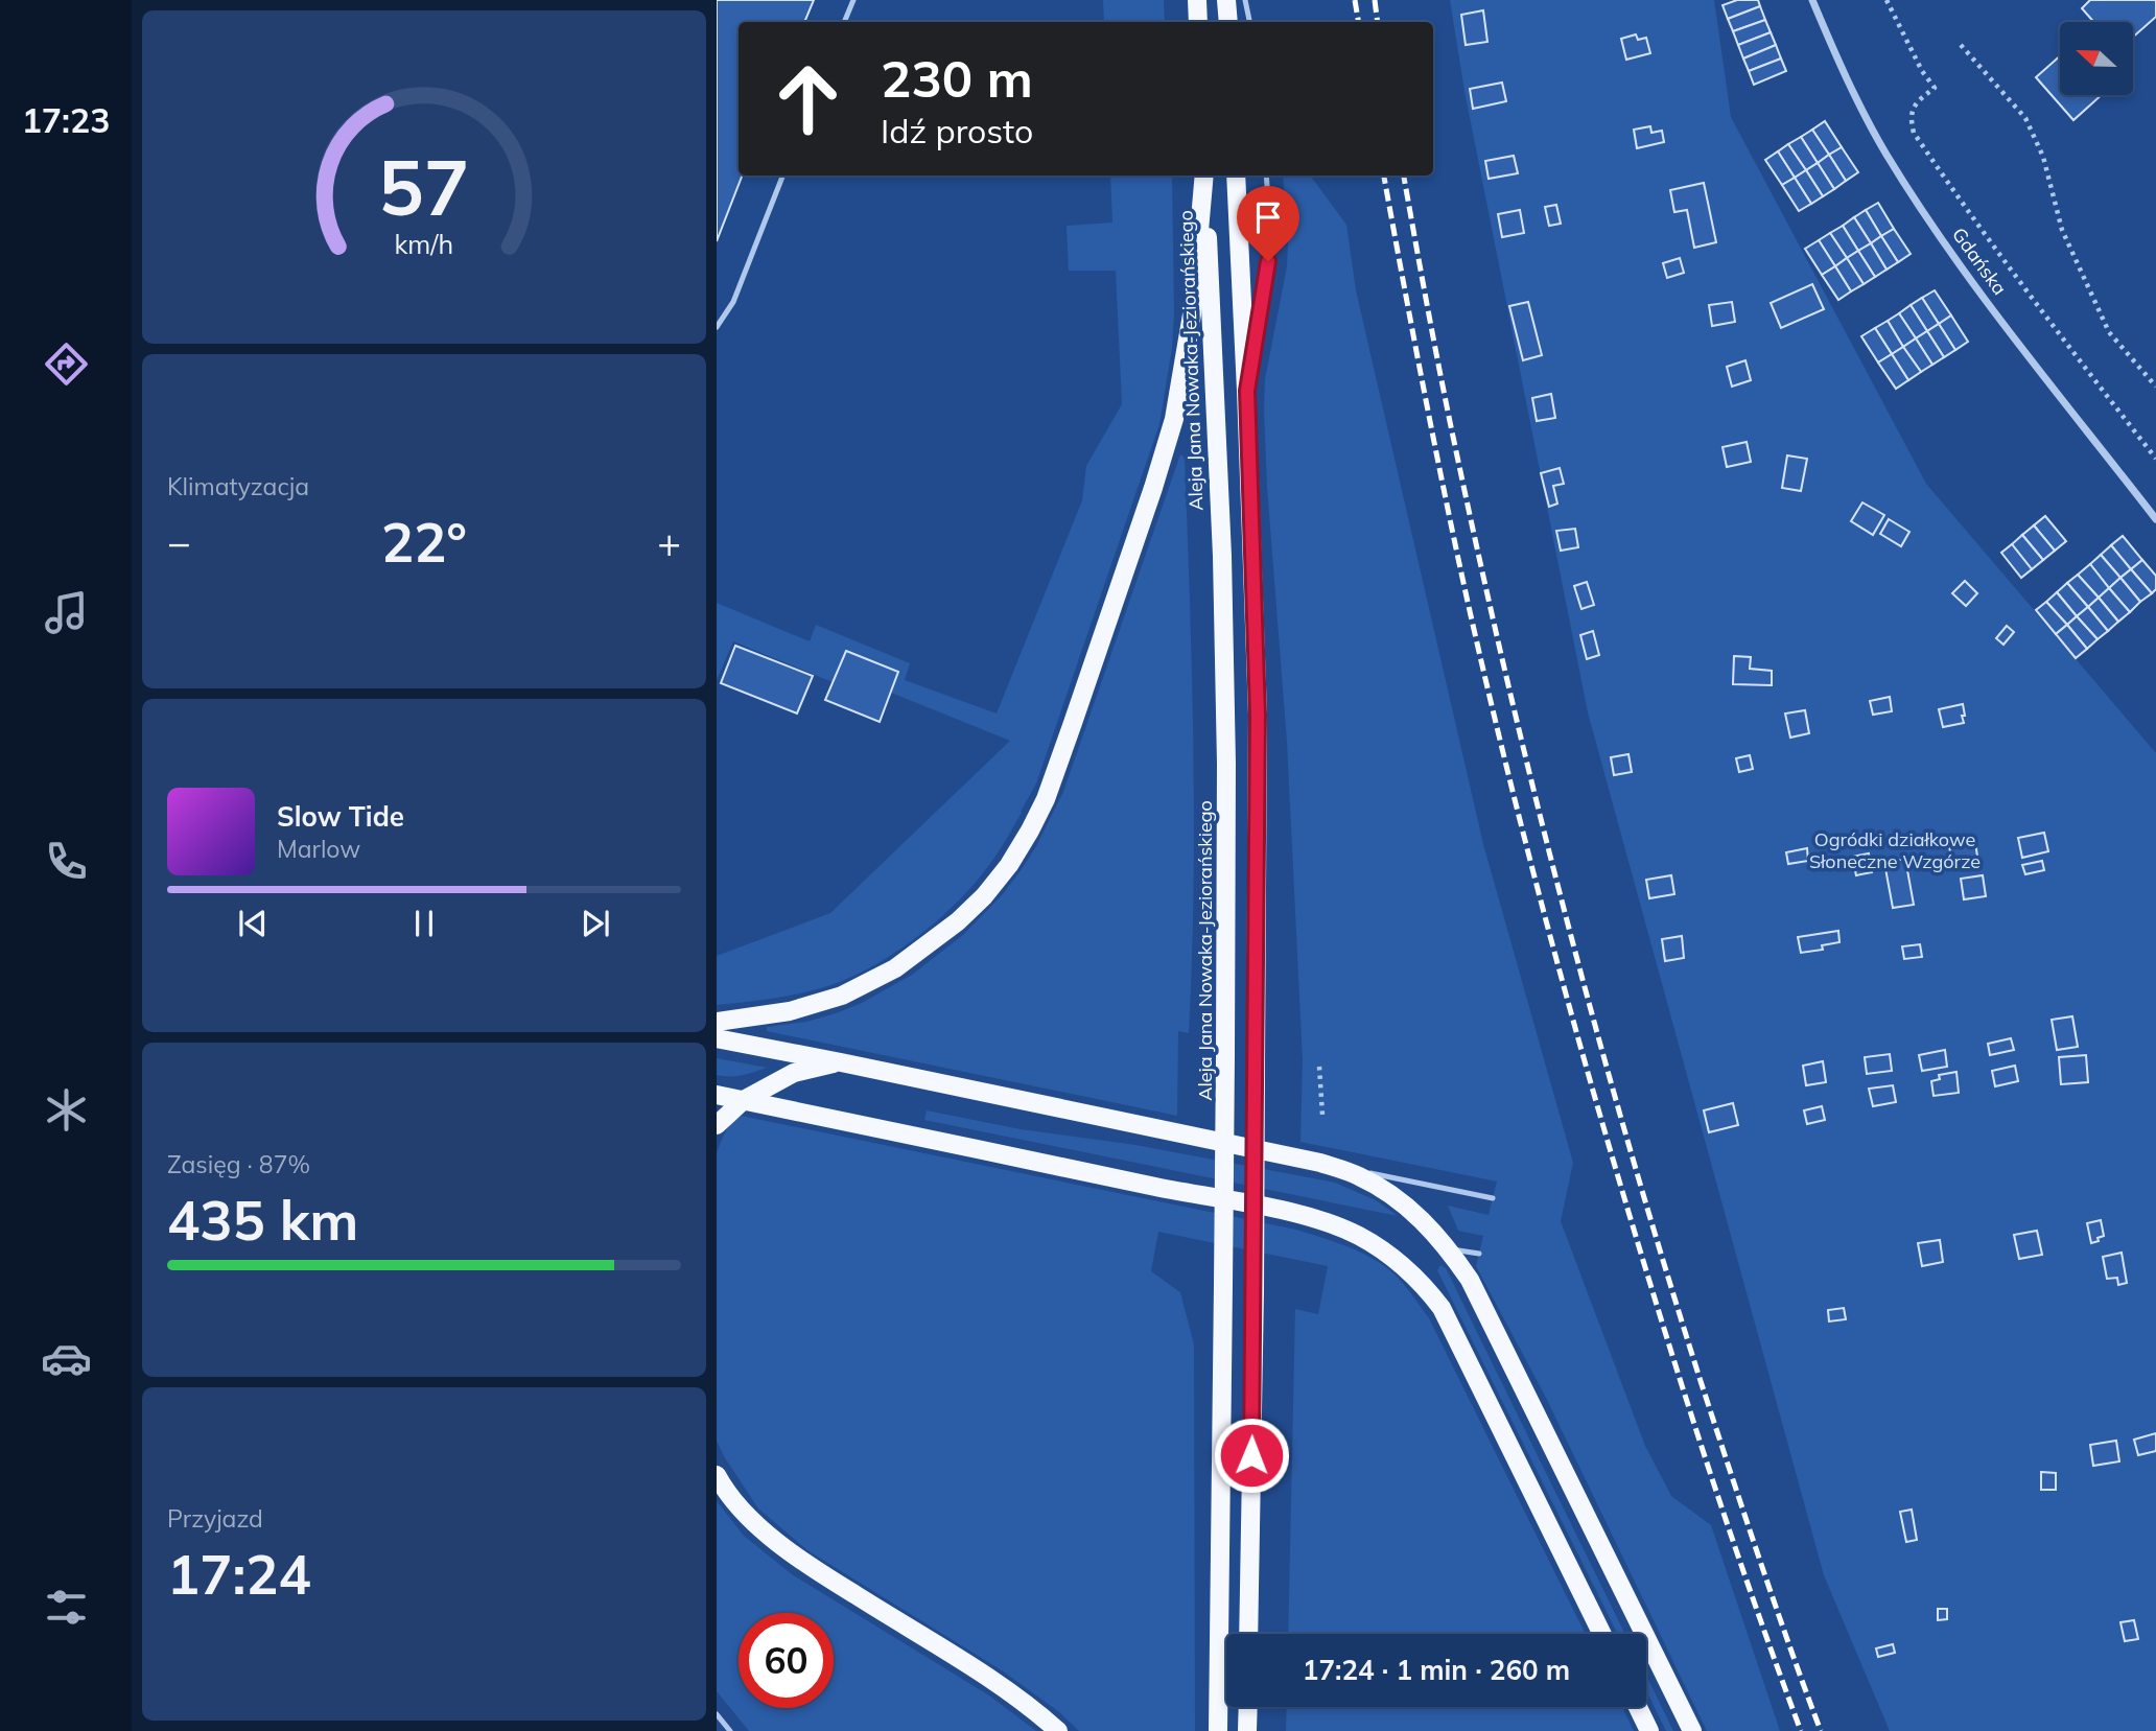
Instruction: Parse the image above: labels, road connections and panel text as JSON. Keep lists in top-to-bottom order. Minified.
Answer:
{"streets":{"main road":["Aleja Jana Nowaka-Jeziorańskiego"],"street":["Gdańska"]},"parks":["Ogródki działkowe Słoneczne Wzgórze"],"north":"left","page":{"tabs":"17:23","turn":["230 m","Idź prosto"],"tile":["Klimatyzacja",["Zasięg · 87%","435 km"],["Przyjazd","17:24"]],"heat":["−","22°","+"],"song":["Slow Tide","Marlow"],"limit":"60","trip":"17:24 · 1 min · 260 m","gauge":["57","km/h"]}}
